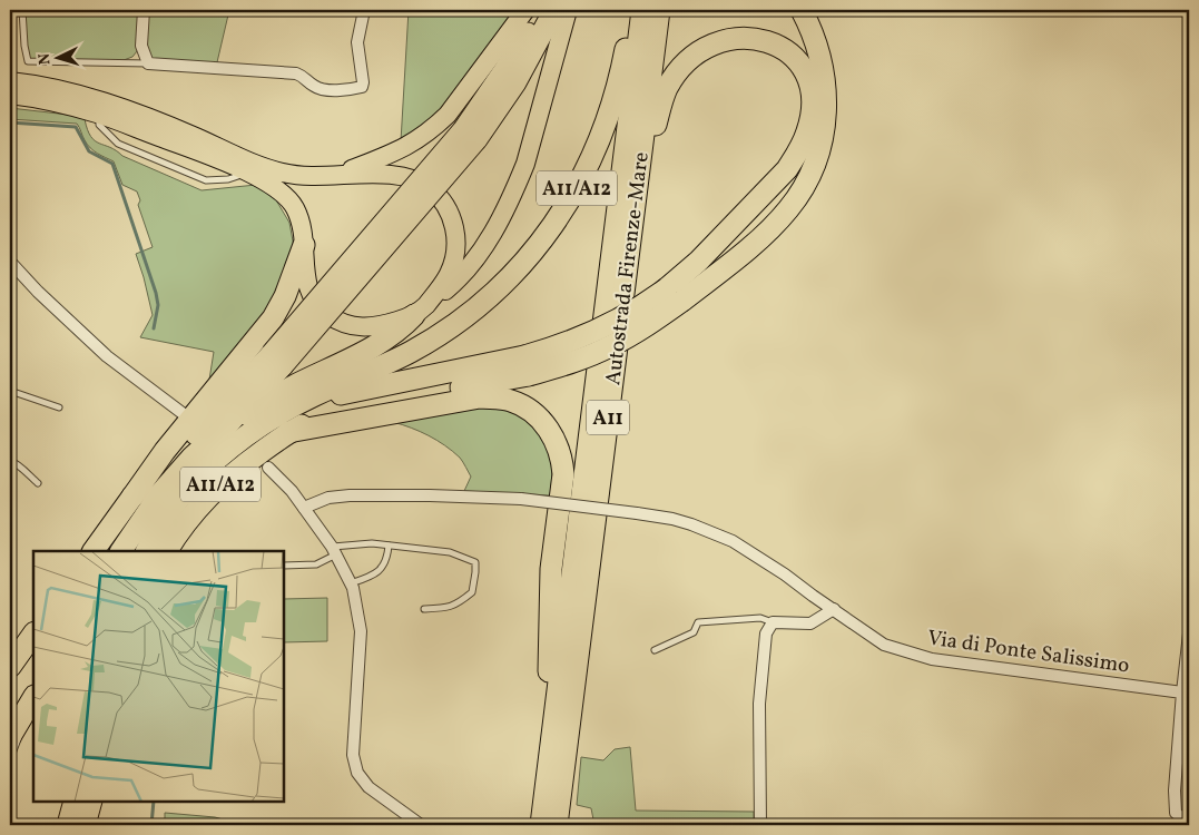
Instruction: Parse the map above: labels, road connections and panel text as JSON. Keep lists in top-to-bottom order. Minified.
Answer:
{"streets":{"highway":["A11/A12","Autostrada Firenze-Mare","A11"],"street":["Via di Ponte Salissimo"]},"north":"left"}
